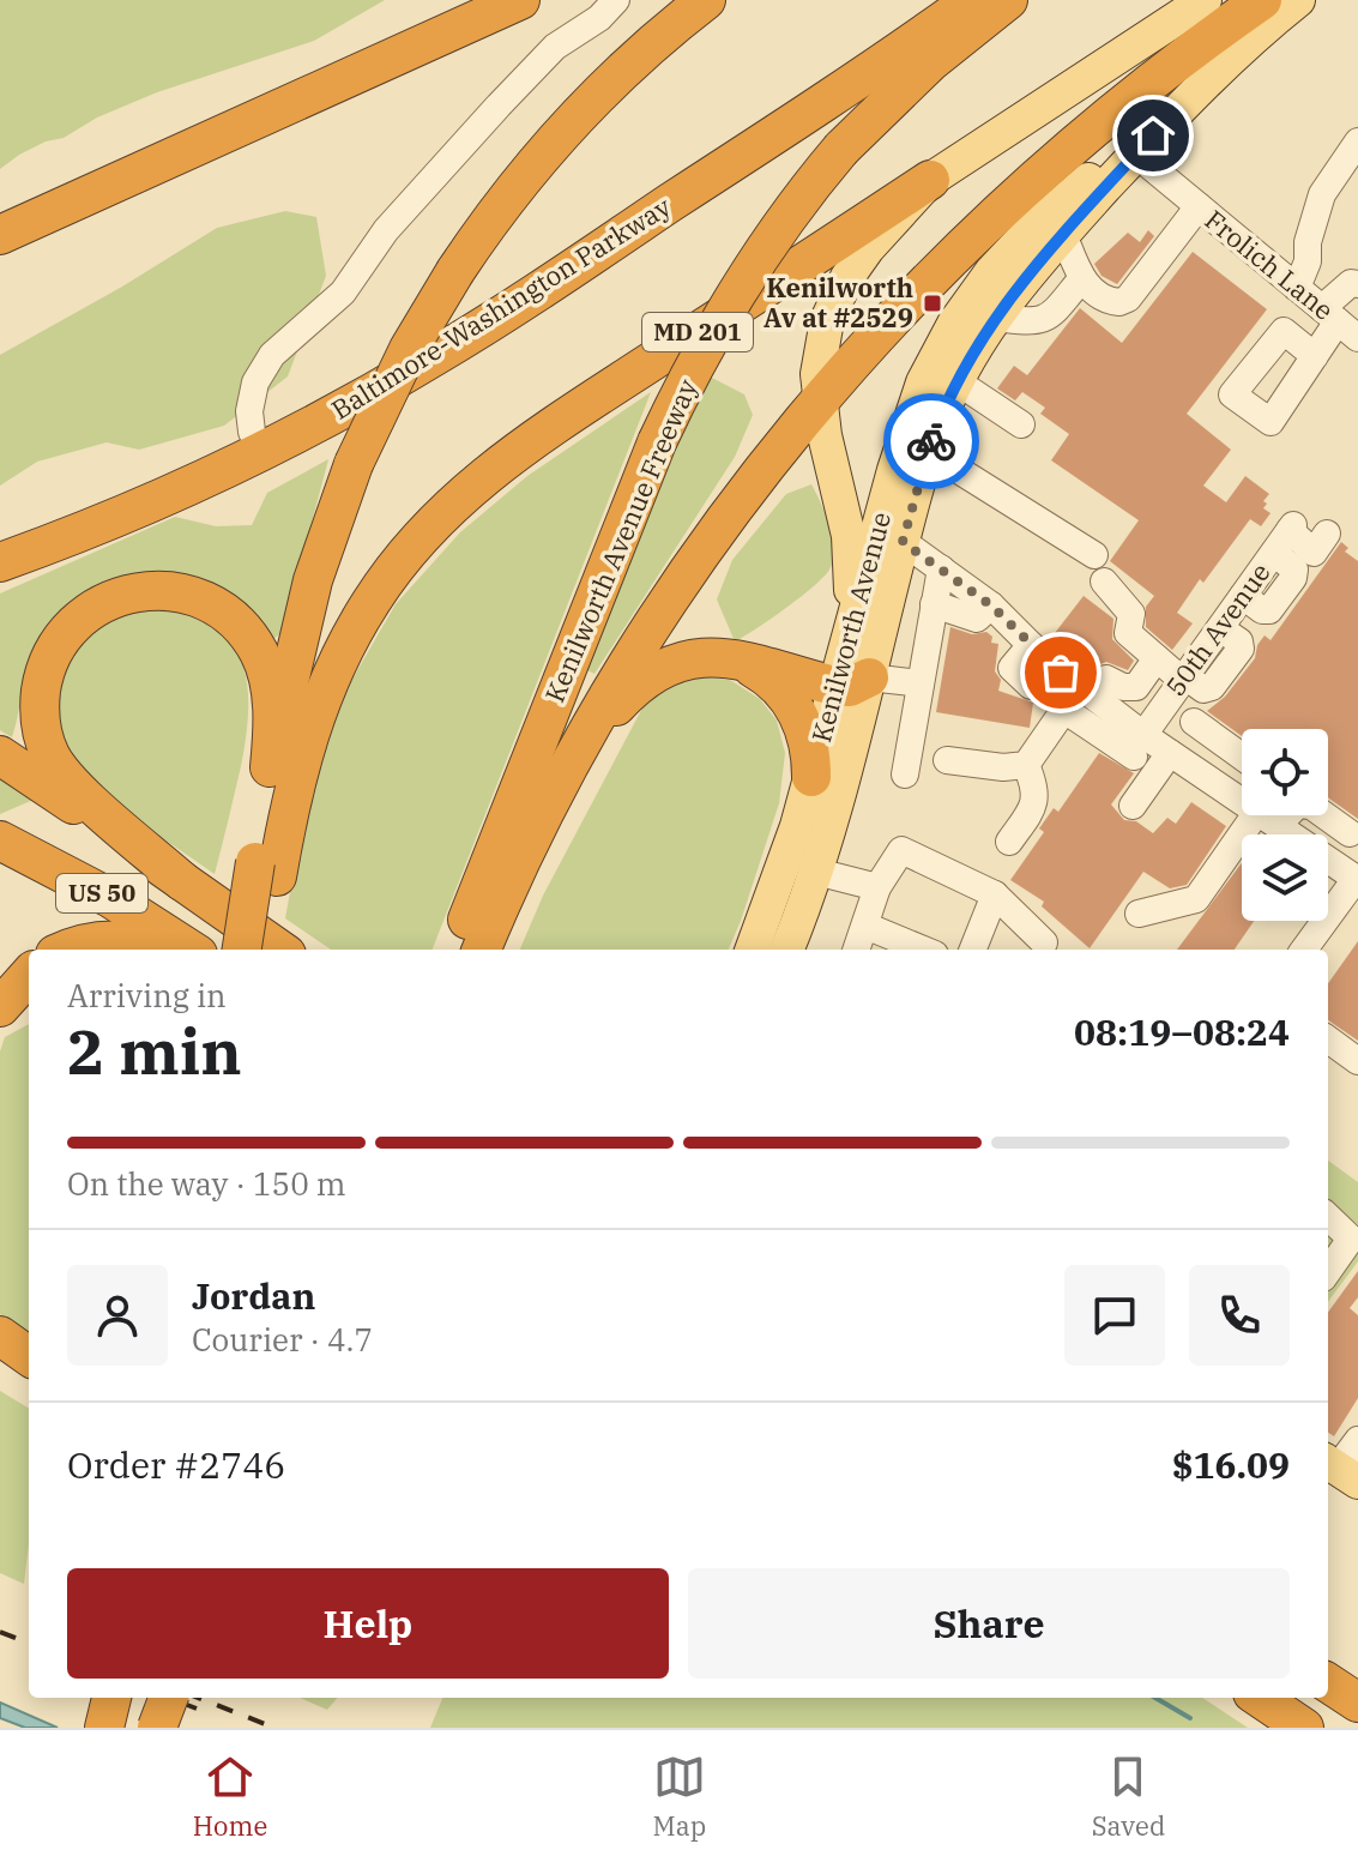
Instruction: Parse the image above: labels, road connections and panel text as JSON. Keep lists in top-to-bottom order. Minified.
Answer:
{"streets":{"highway":["Baltimore-Washington Parkway","MD 201","Kenilworth Avenue Freeway","US 50"],"main road":["Kenilworth Avenue"],"street":["Frolich Lane","50th Avenue"]},"crossings":[["Frolich Lane","Kenilworth Avenue"]],"places":{"transit":["Kenilworth Av at #2529"]},"page":{"heading":["2 min","Arriving in","08:19–08:24"],"panel":["Jordan","Courier · 4.7","Order #2746","$16.09"],"bar":"On the way · 150 m","buttons":["Help","Share"],"tabs":["Home","Map","Saved"]}}
